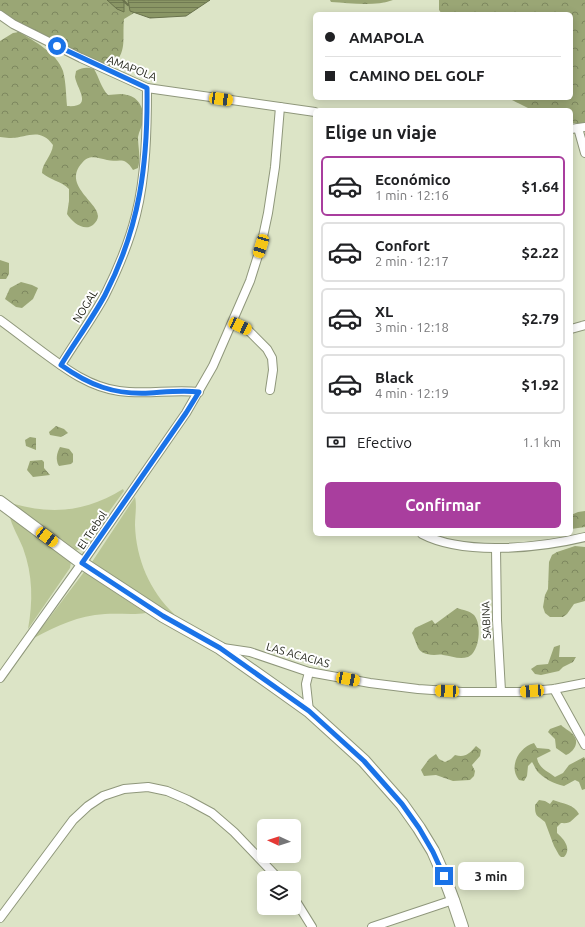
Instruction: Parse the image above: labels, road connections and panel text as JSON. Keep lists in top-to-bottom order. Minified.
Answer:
{"streets":{"street":["AMAPOLA","NOGAL","El Trebol","SABINA","LAS ACACIAS"]},"crossings":[["AMAPOLA","NOGAL"],["AMAPOLA","El Trebol"],["SABINA","LAS ACACIAS"]],"north":"left","page":{"banner":["AMAPOLA","CAMINO DEL GOLF"],"heading":"Elige un viaje","list":[{"name":"Económico","note":"1 min · 12:16","value":"$1.64"},{"name":"Confort","note":"2 min · 12:17","value":"$2.22"},{"name":"XL","note":"3 min · 12:18","value":"$2.79"},{"name":"Black","note":"4 min · 12:19","value":"$1.92"}],"pay":["Efectivo","1.1 km"],"buttons":"Confirmar","bubble":"3 min"}}
